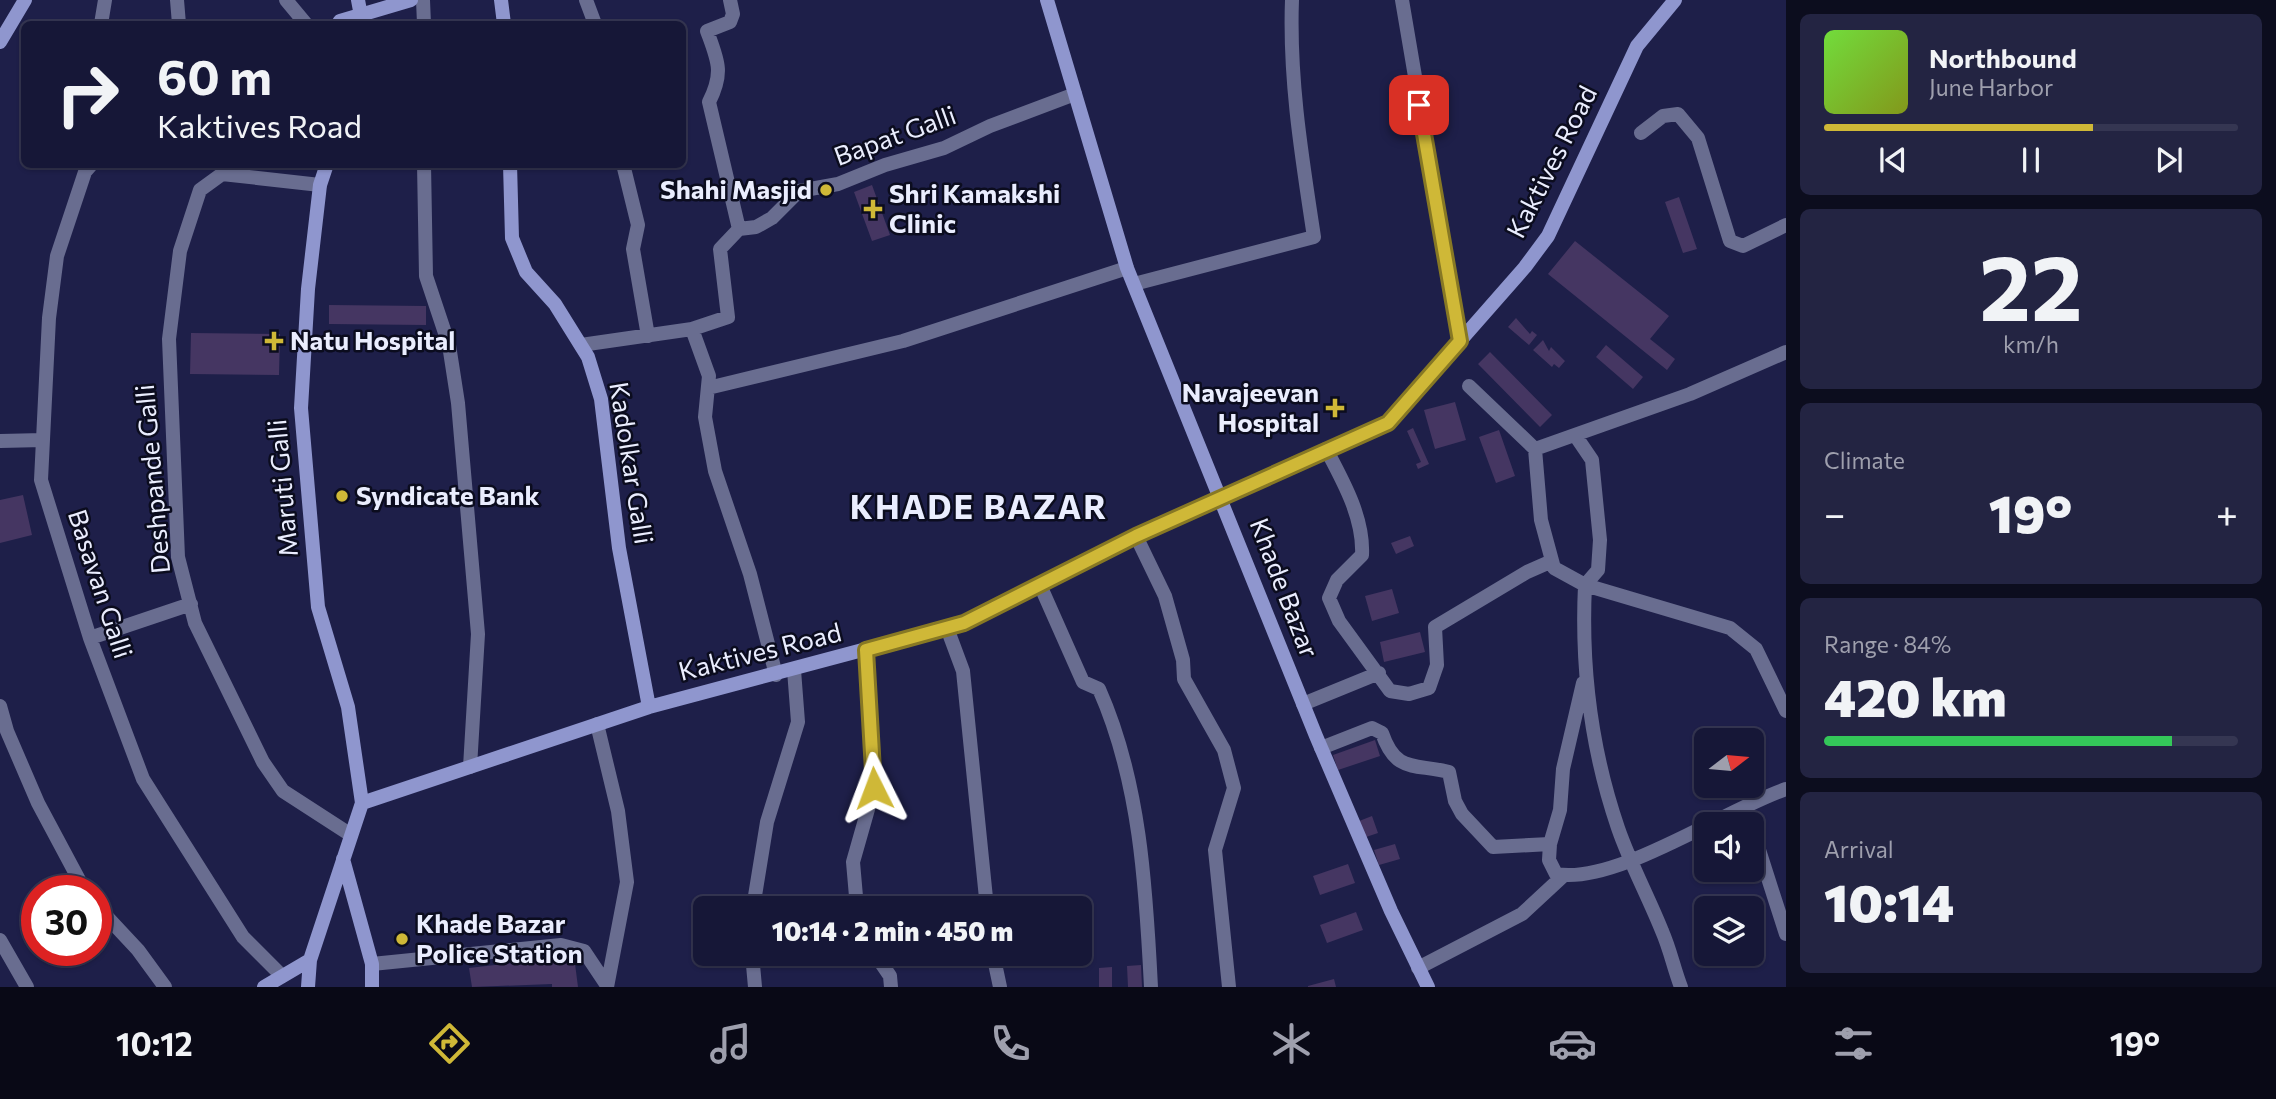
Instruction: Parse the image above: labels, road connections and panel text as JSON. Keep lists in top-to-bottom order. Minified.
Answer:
{"streets":{"main road":["Kaktives Road","Kadolkar Galli","Maruti Galli","Khade Bazar"],"street":["Bapat Galli","Deshpande Galli","Basavan Galli"]},"crossings":[["Bapat Galli","Khade Bazar"],["Kaktives Road","Kadolkar Galli"],["Kaktives Road","Maruti Galli"],["Kaktives Road","Khade Bazar"],["Deshpande Galli","Maruti Galli"]],"districts":["KHADE BAZAR"],"places":{"other":["Shahi Masjid","Syndicate Bank","Khade Bazar Police Station"],"health":["Shri Kamakshi Clinic","Natu Hospital","Navajeevan Hospital"]},"north":"right","page":{"turn":["60 m","Kaktives Road"],"song":["Northbound","June Harbor"],"tile":[["22","km/h"],"Climate",["Range · 84%","420 km"],["Arrival","10:14"]],"heat":["−","19°","+"],"limit":"30","trip":"10:14 · 2 min · 450 m","tabs":["10:12","19°"]}}
